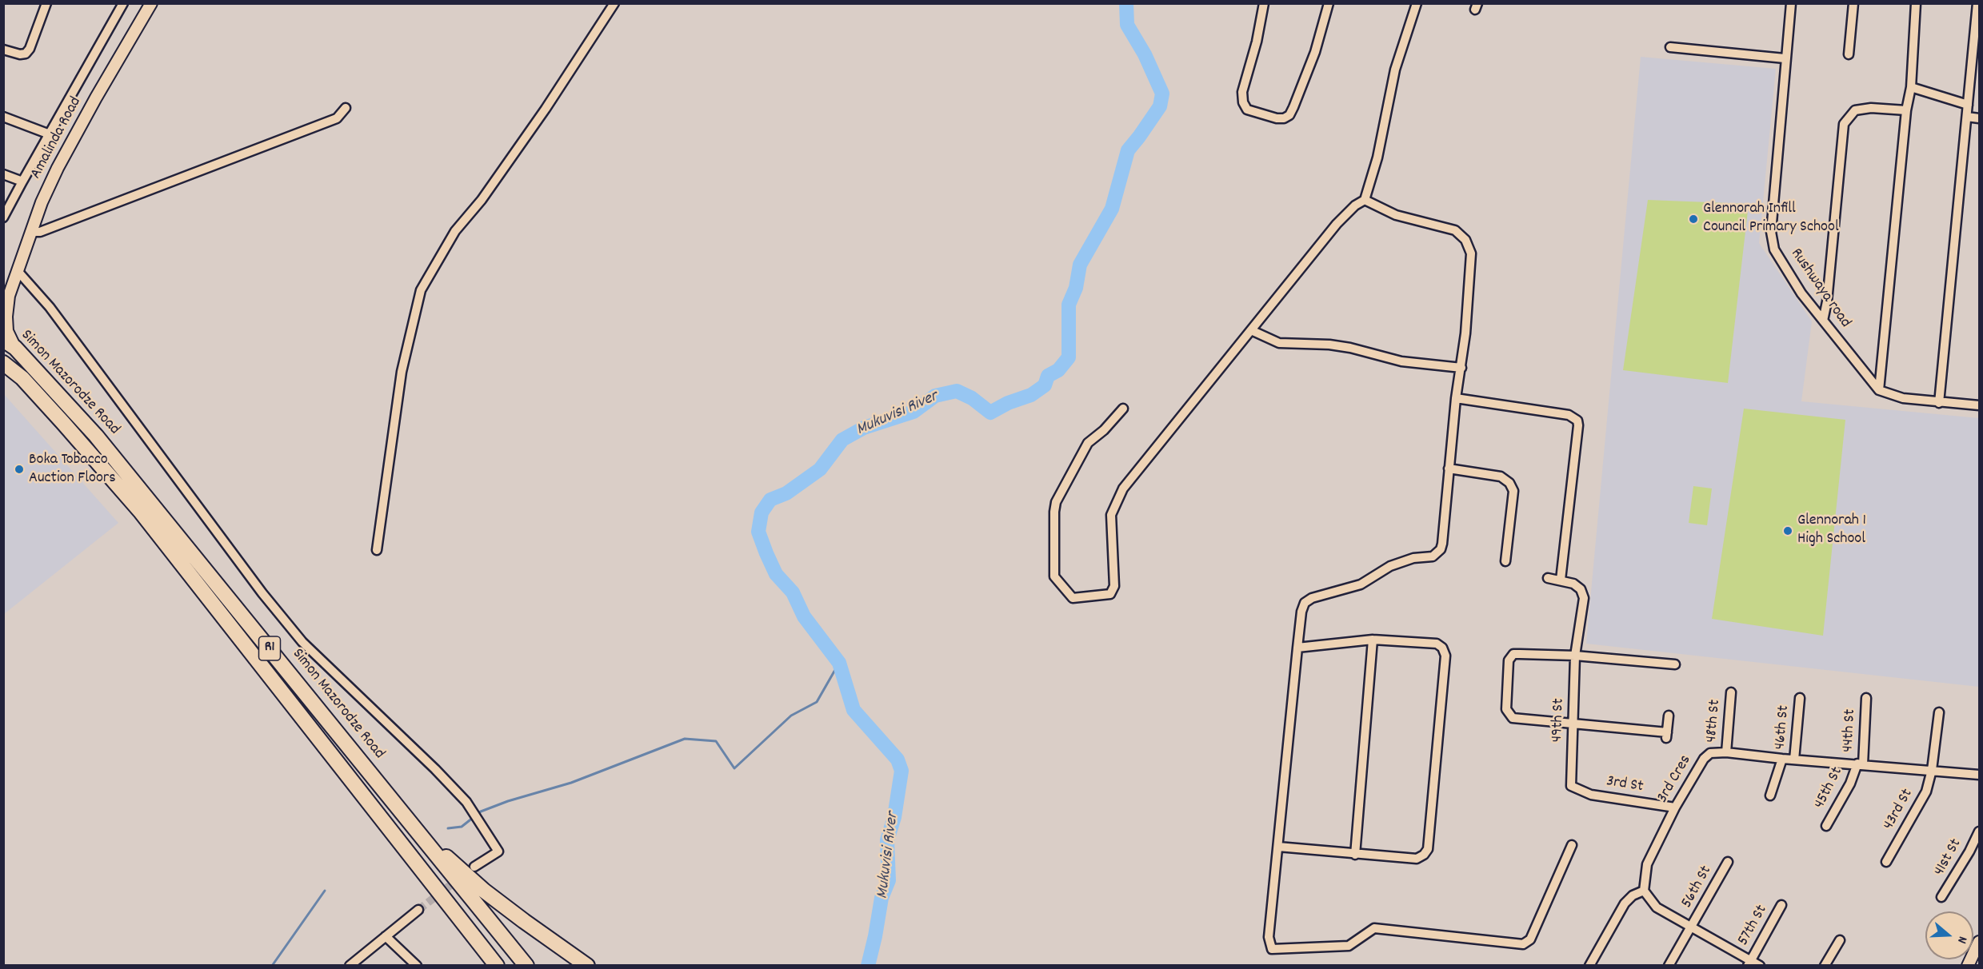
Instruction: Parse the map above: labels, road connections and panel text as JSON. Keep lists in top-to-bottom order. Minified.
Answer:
{"streets":{"highway":["Simon Mazorodze Road","R1"],"street":["Amalinda Road","Rushwaya road","49th St","48th St","46th St","44th St","3rd Cres","3rd St","45th St","43rd St","41st St","56th St","57th St"]},"crossings":[["Amalinda Road","Simon Mazorodze Road"],["49th St","3rd St"],["48th St","3rd Cres"],["46th St","3rd Cres"],["44th St","3rd Cres"],["44th St","45th St"],["3rd Cres","3rd St"],["3rd Cres","45th St"],["3rd Cres","43rd St"]],"water":["Mukuvisi River"],"places":["Glennorah Infill Council Primary School","Boka Tobacco Auction Floors","Glennorah 1 High School"],"north":"right"}
